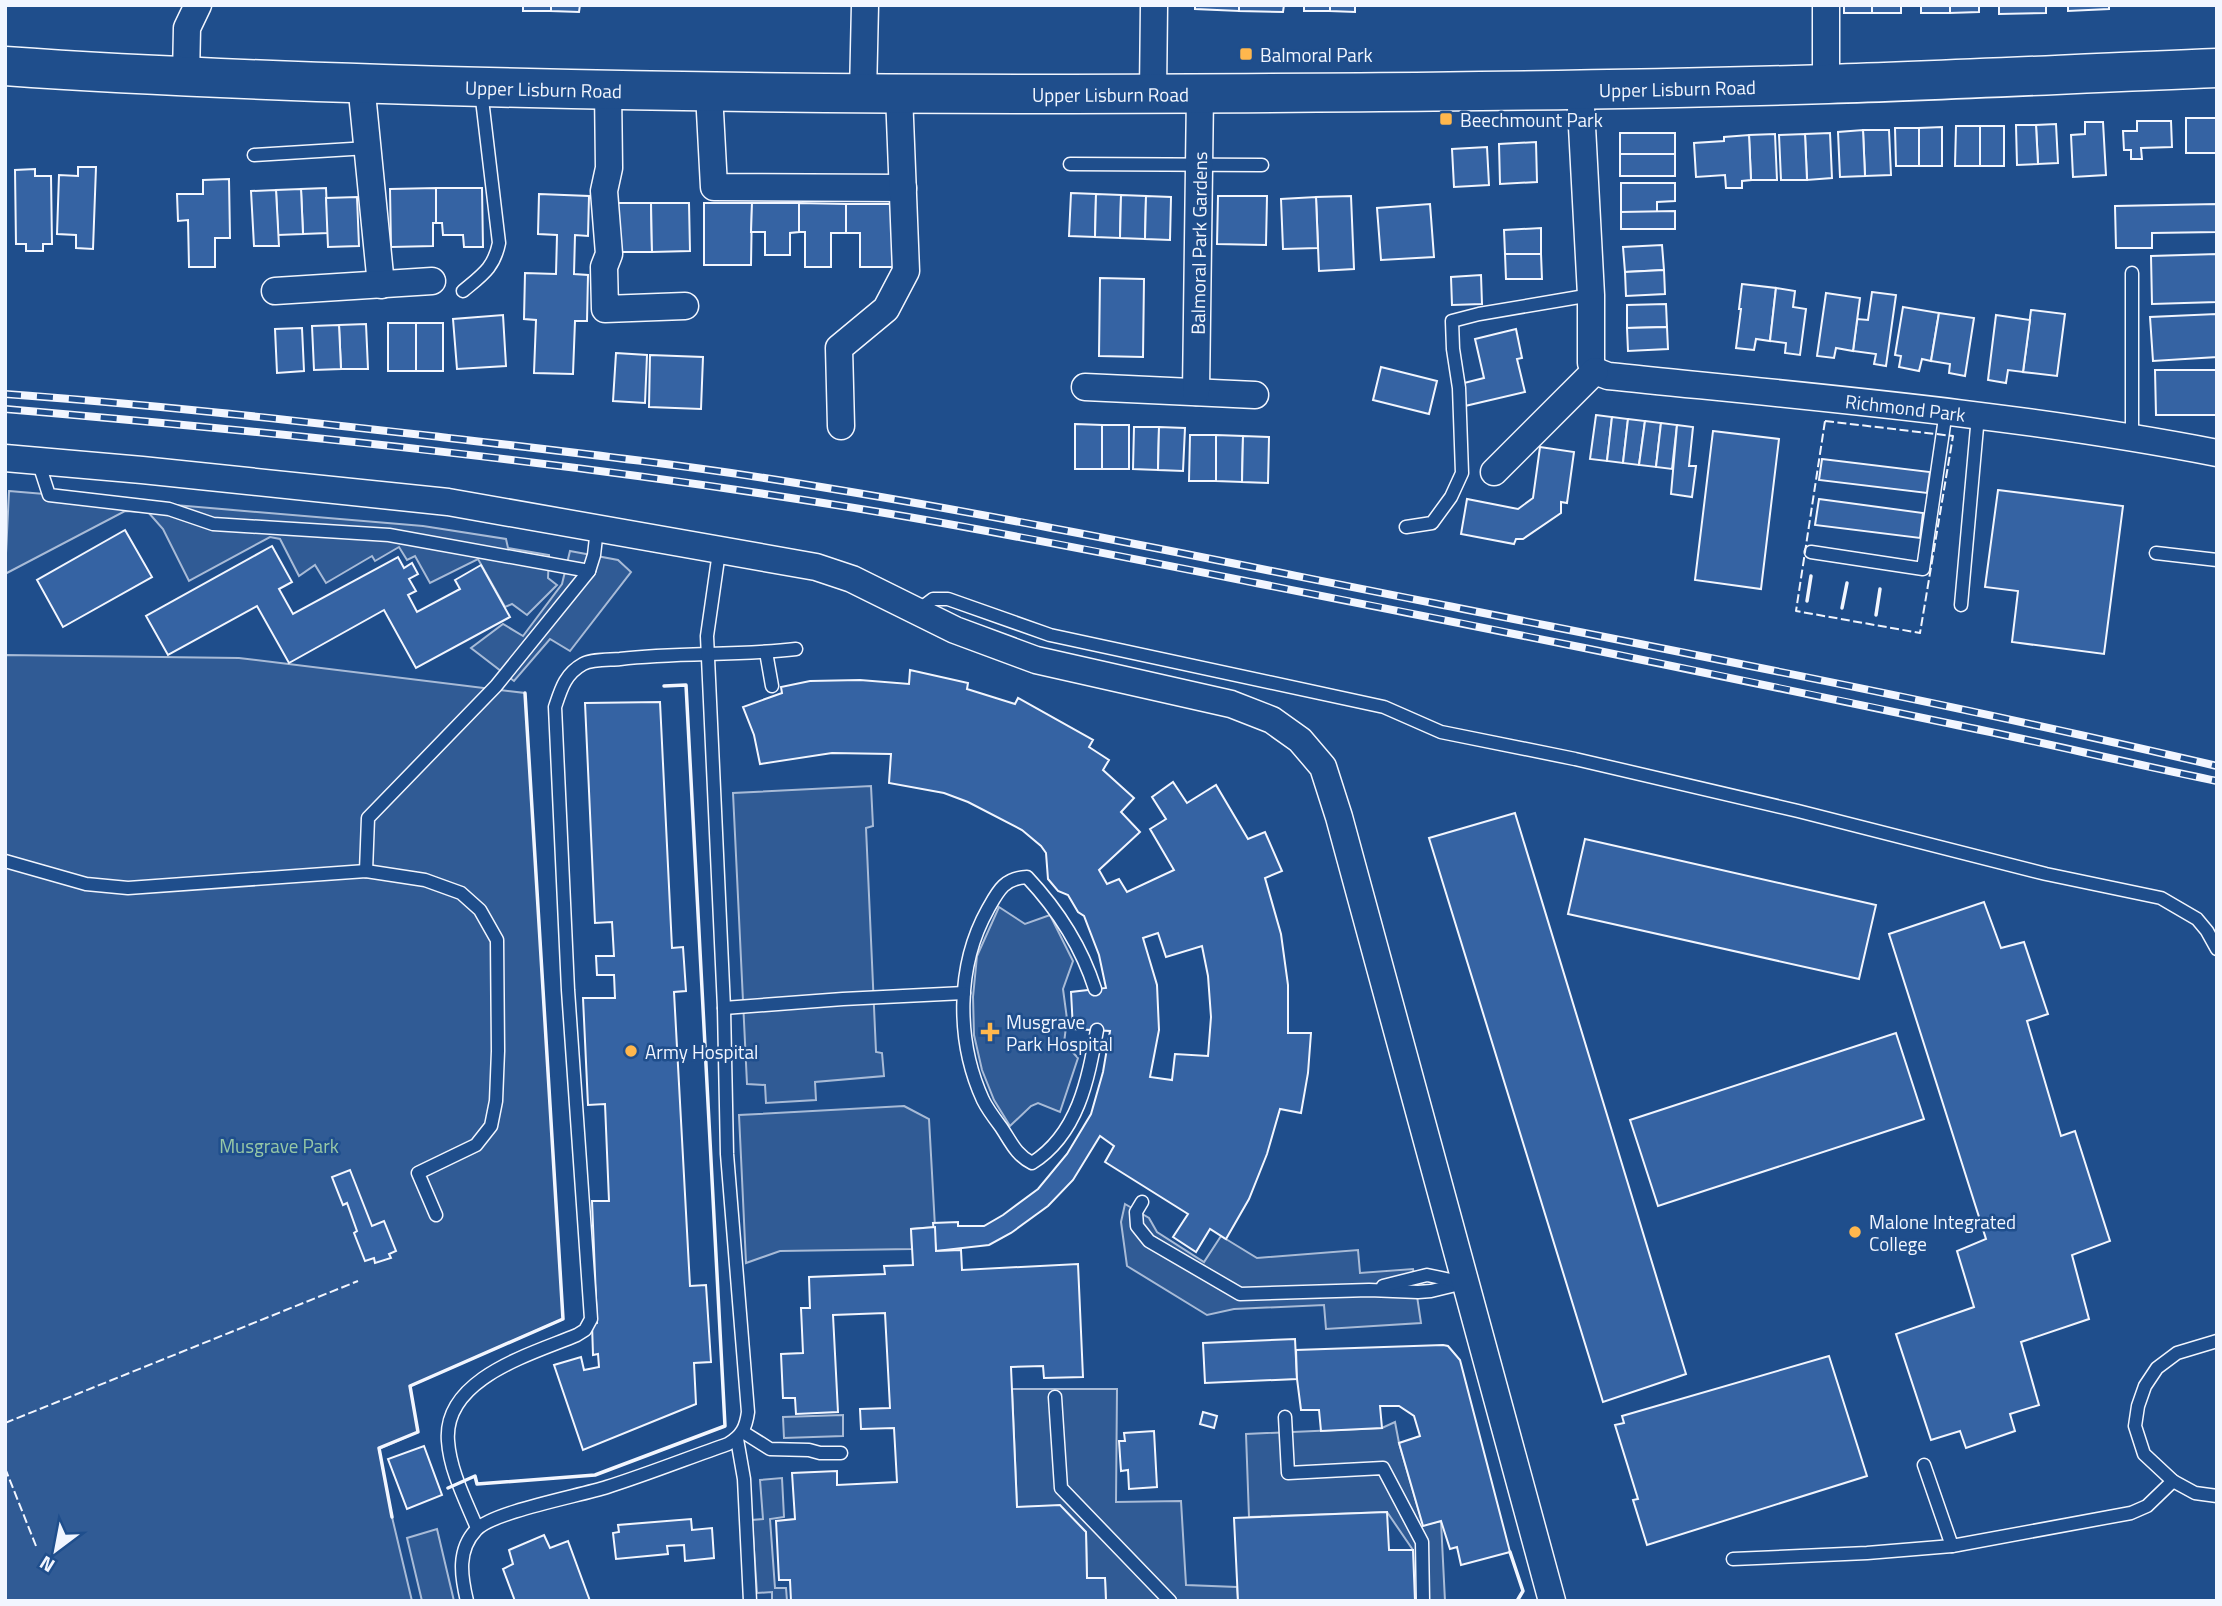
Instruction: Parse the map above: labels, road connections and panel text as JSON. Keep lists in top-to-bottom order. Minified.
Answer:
{"streets":{"main road":["Upper Lisburn Road"],"street":["Balmoral Park Gardens","Richmond Park"]},"crossings":[["Upper Lisburn Road","Balmoral Park Gardens"]],"parks":["Musgrave Park"],"places":{"transit":["Balmoral Park","Beechmount Park"],"health":["Musgrave Park Hospital"],"other":["Army Hospital","Malone Integrated College"]},"north":"bottom left"}
